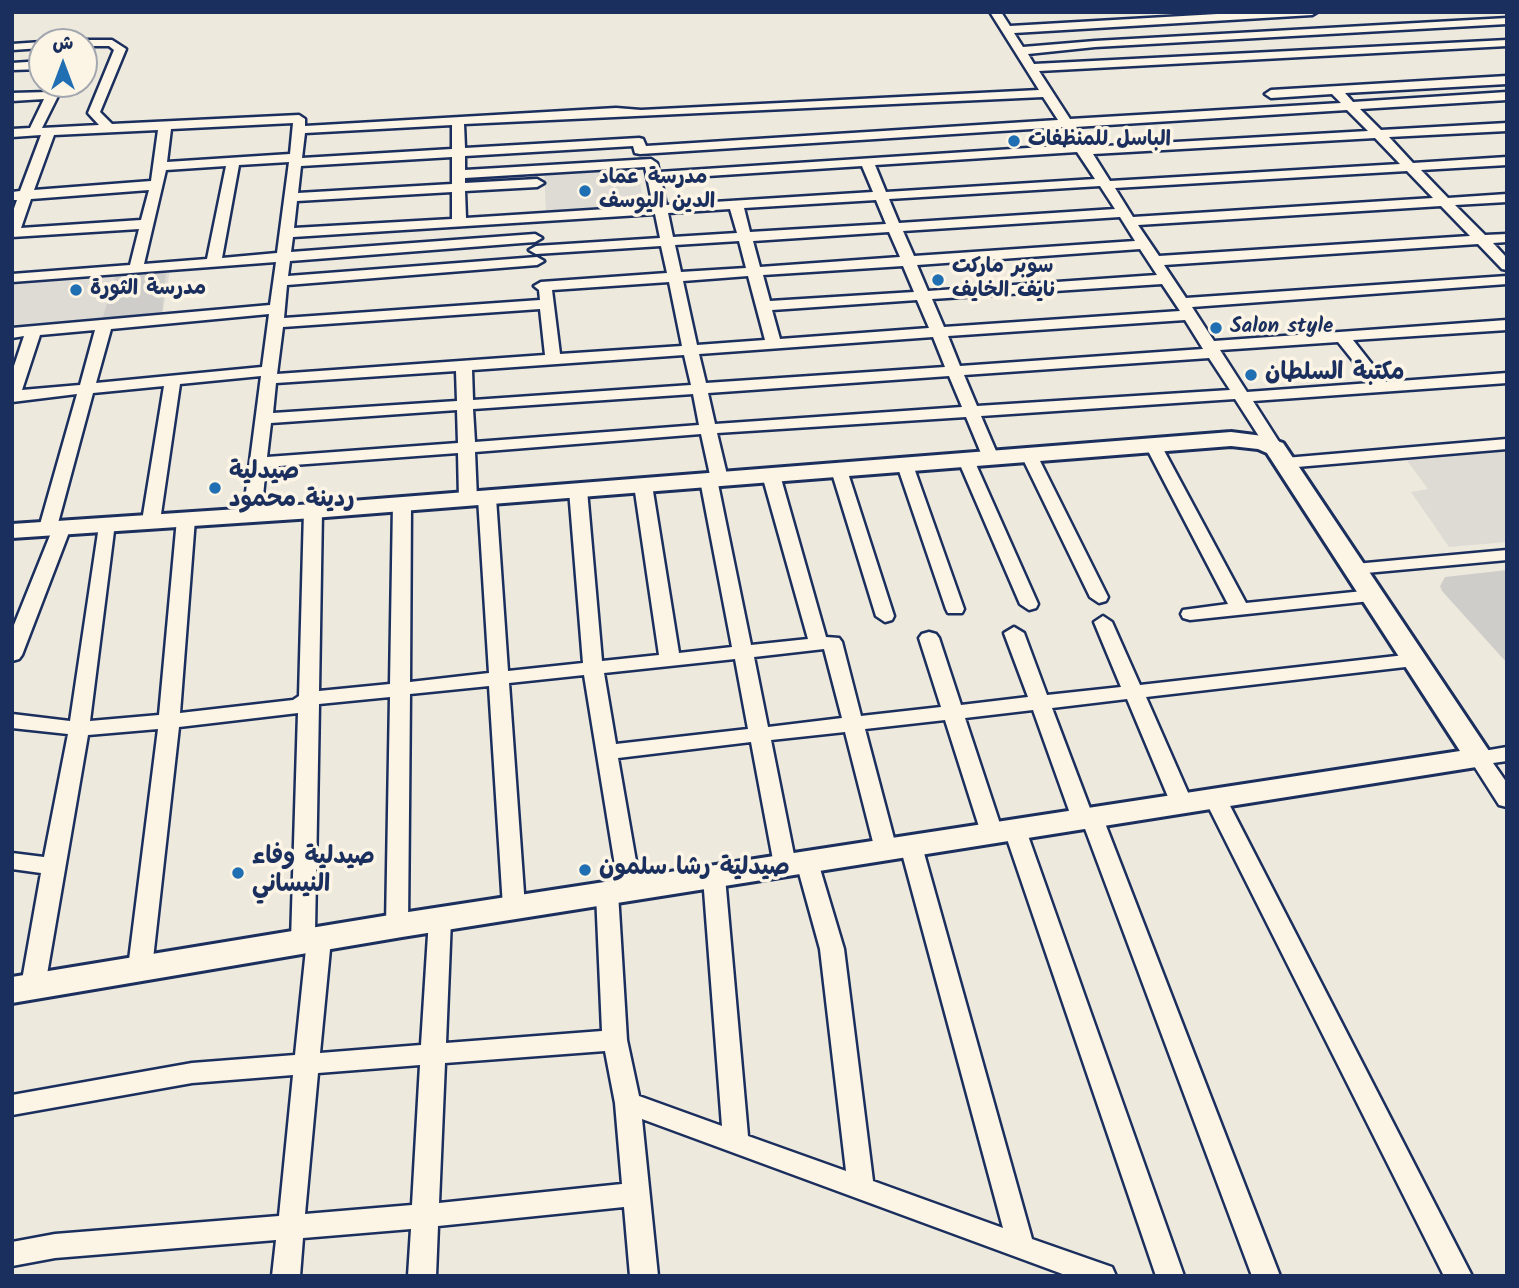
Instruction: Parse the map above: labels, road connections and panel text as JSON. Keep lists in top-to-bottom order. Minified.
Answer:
{"places":["الباسل للمنظفات","مدرسة عماد الدين اليوسف","سوبر ماركت نايف الخايف","مدرسة الثورة","Salon style","مكتبة السلطان","صيدلية ردينة محمود","صيدلية رشا سلمون","صيدلية وفاء النيساني"],"north":"top"}
